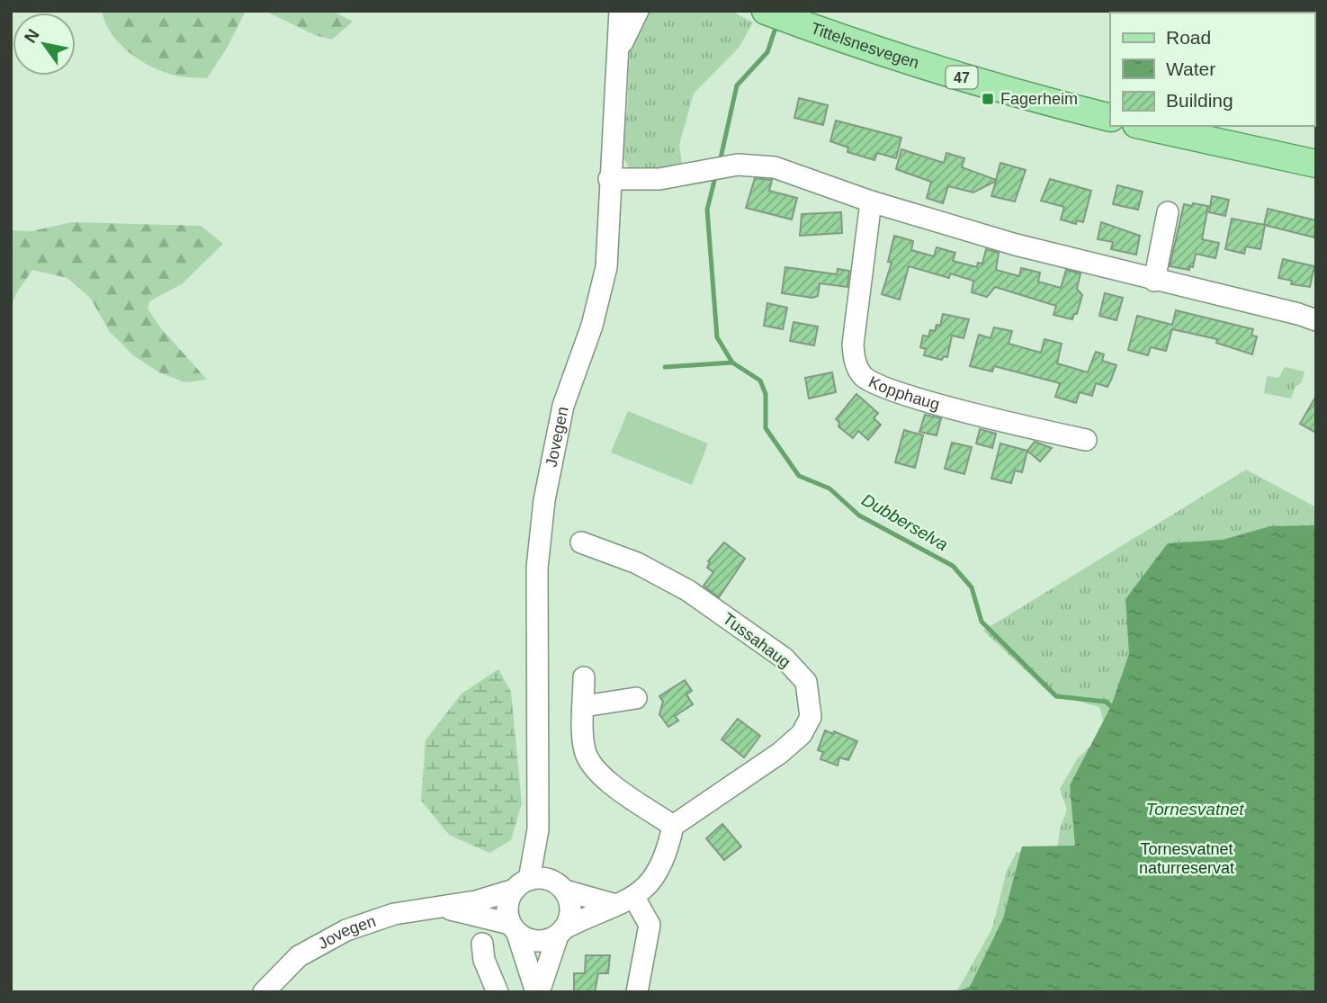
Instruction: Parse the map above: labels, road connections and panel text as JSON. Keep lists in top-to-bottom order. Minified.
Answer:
{"streets":{"main road":["Tittelsnesvegen","47"],"street":["Kopphaug","Jovegen","Tussahaug"]},"water":["Dubberselva","Tornesvatnet"],"parks":["Tornesvatnet naturreservat"],"places":{"transit":["Fagerheim"]},"legend":["Road","Water","Building"],"north":"top left"}
